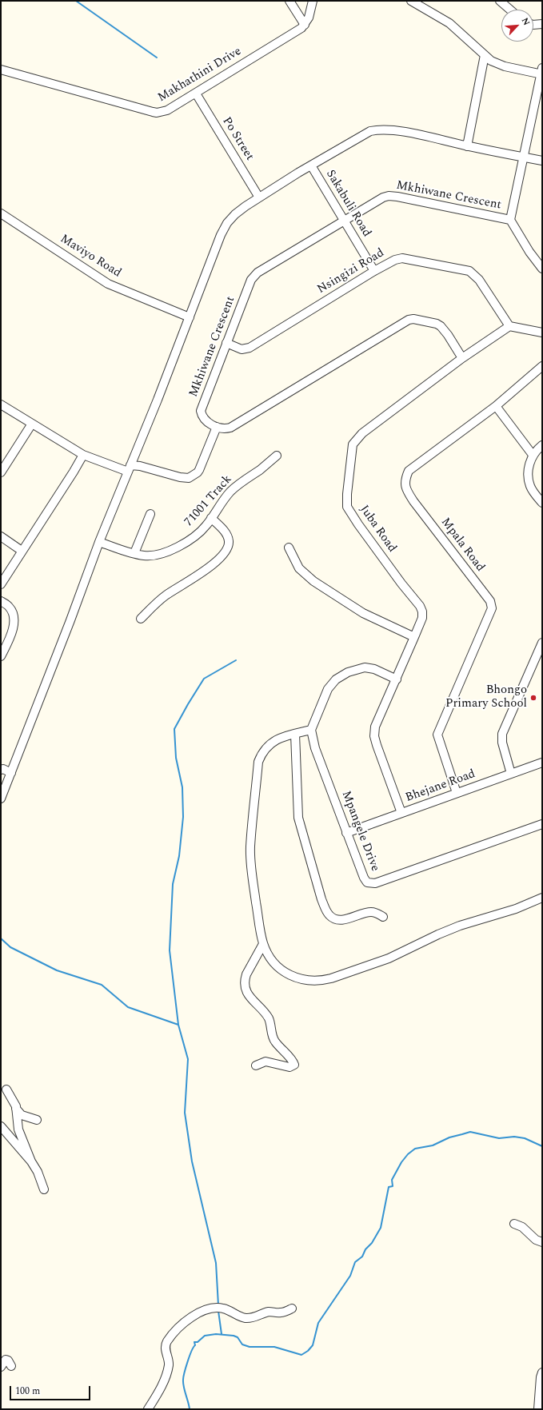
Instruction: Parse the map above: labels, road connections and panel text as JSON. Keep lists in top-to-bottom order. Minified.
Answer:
{"streets":{"street":["Makhathini Drive","Po Street","Mkhiwane Crescent","Sakabuli Road","Maviyo Road","Nsingizi Road","71001 Track","Juba Road","Mpala Road","Bhejane Road","Mpangele Drive"]},"crossings":[["Makhathini Drive","Po Street"],["Mkhiwane Crescent","Sakabuli Road"],["Mkhiwane Crescent","Nsingizi Road"],["Sakabuli Road","Nsingizi Road"],["Nsingizi Road","Juba Road"],["Juba Road","Bhejane Road"],["Mpala Road","Bhejane Road"],["Bhejane Road","Mpangele Drive"]],"places":["Bhongo Primary School"],"scale_bar":"100 m","north":"top right"}
